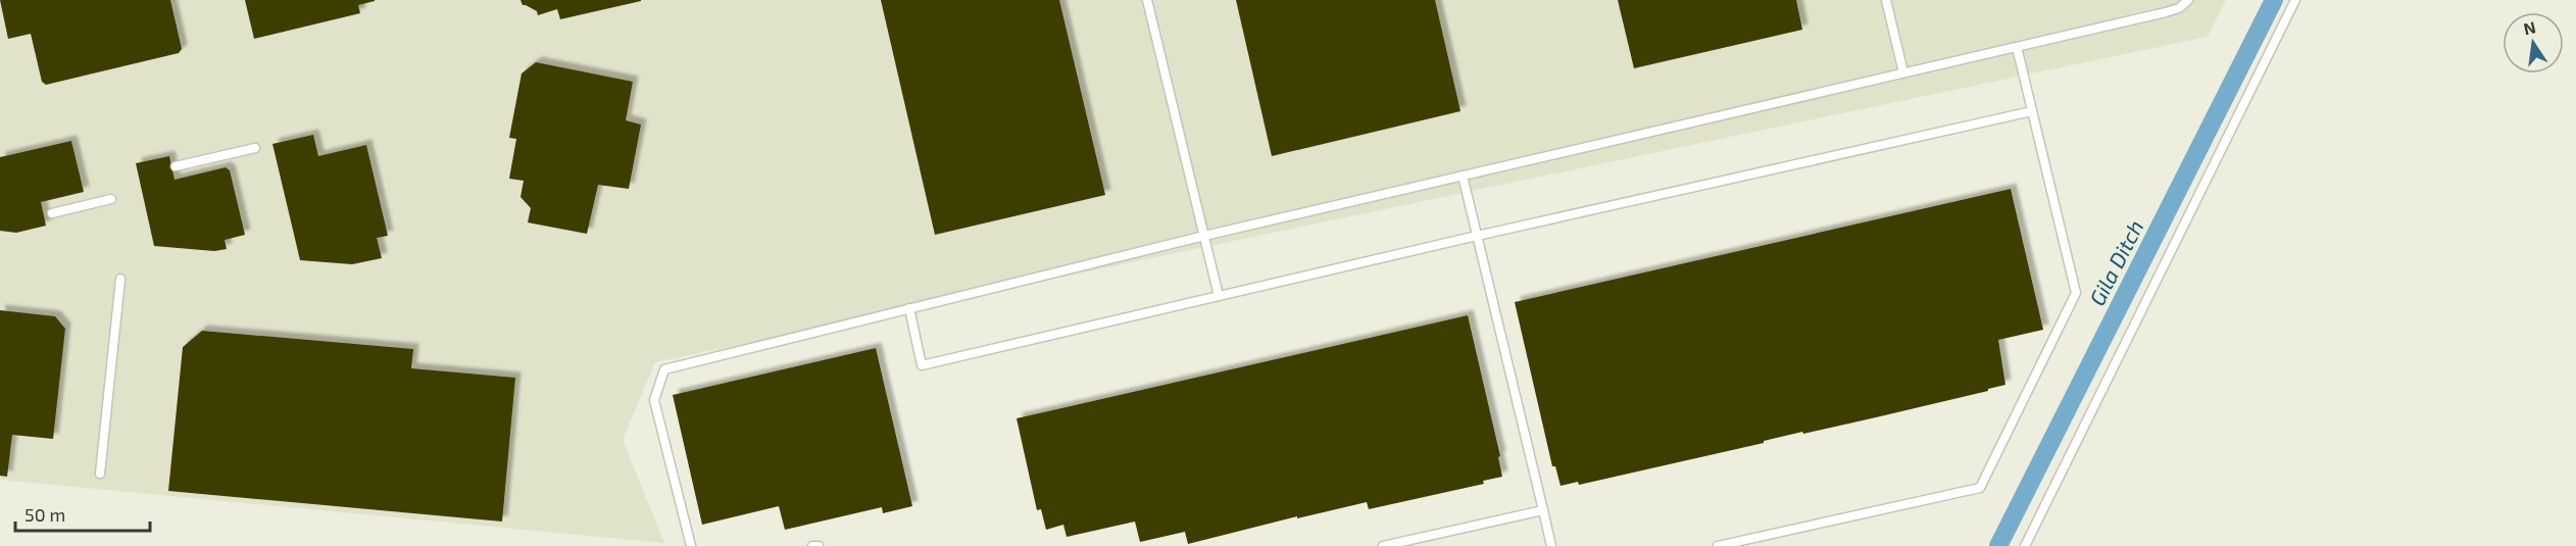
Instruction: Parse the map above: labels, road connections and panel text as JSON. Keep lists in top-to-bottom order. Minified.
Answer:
{"water":["Gila Ditch"],"scale_bar":"50 m","north":"top"}
